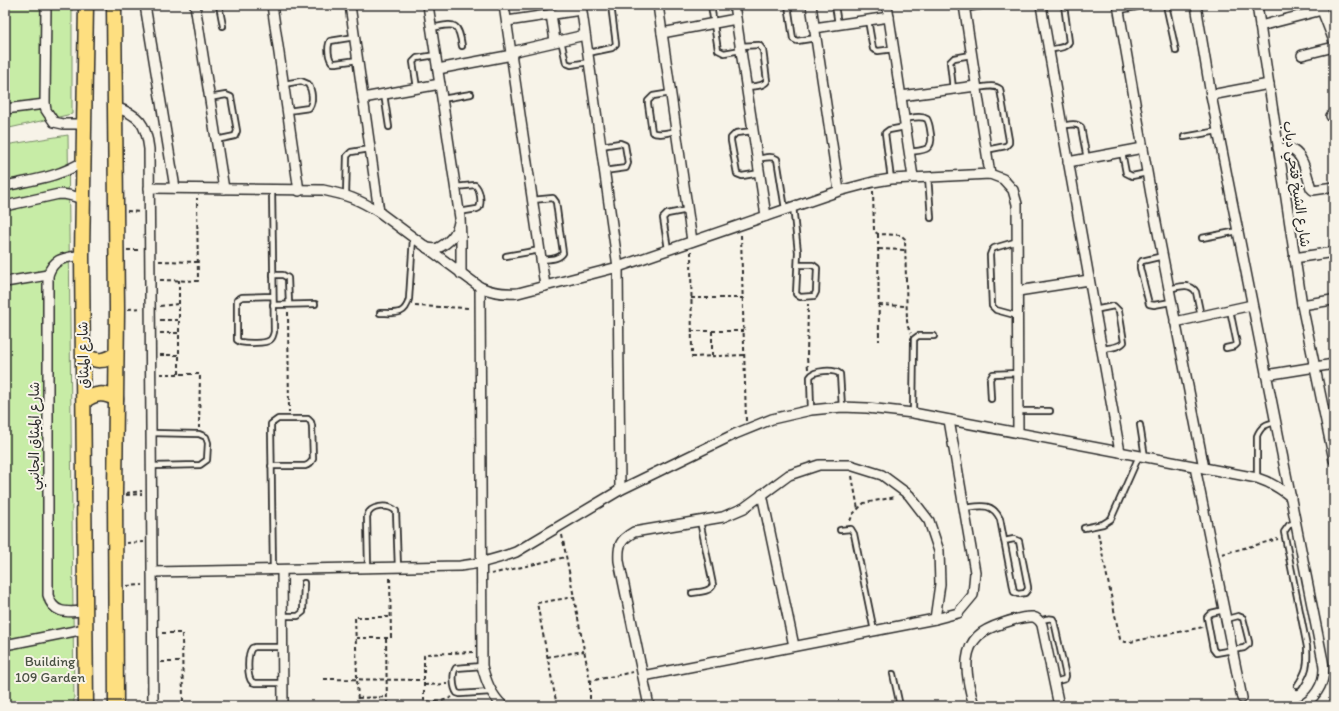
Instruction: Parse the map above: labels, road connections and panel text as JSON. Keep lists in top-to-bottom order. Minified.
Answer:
{"streets":{"main road":["شارع الميثاق"],"street":["شارع الشيخ فتحي دياب","شارع الميثاق الجانبي"]},"crossings":[["شارع الميثاق","شارع الميثاق الجانبي"]],"parks":["Building 109 Garden"]}
